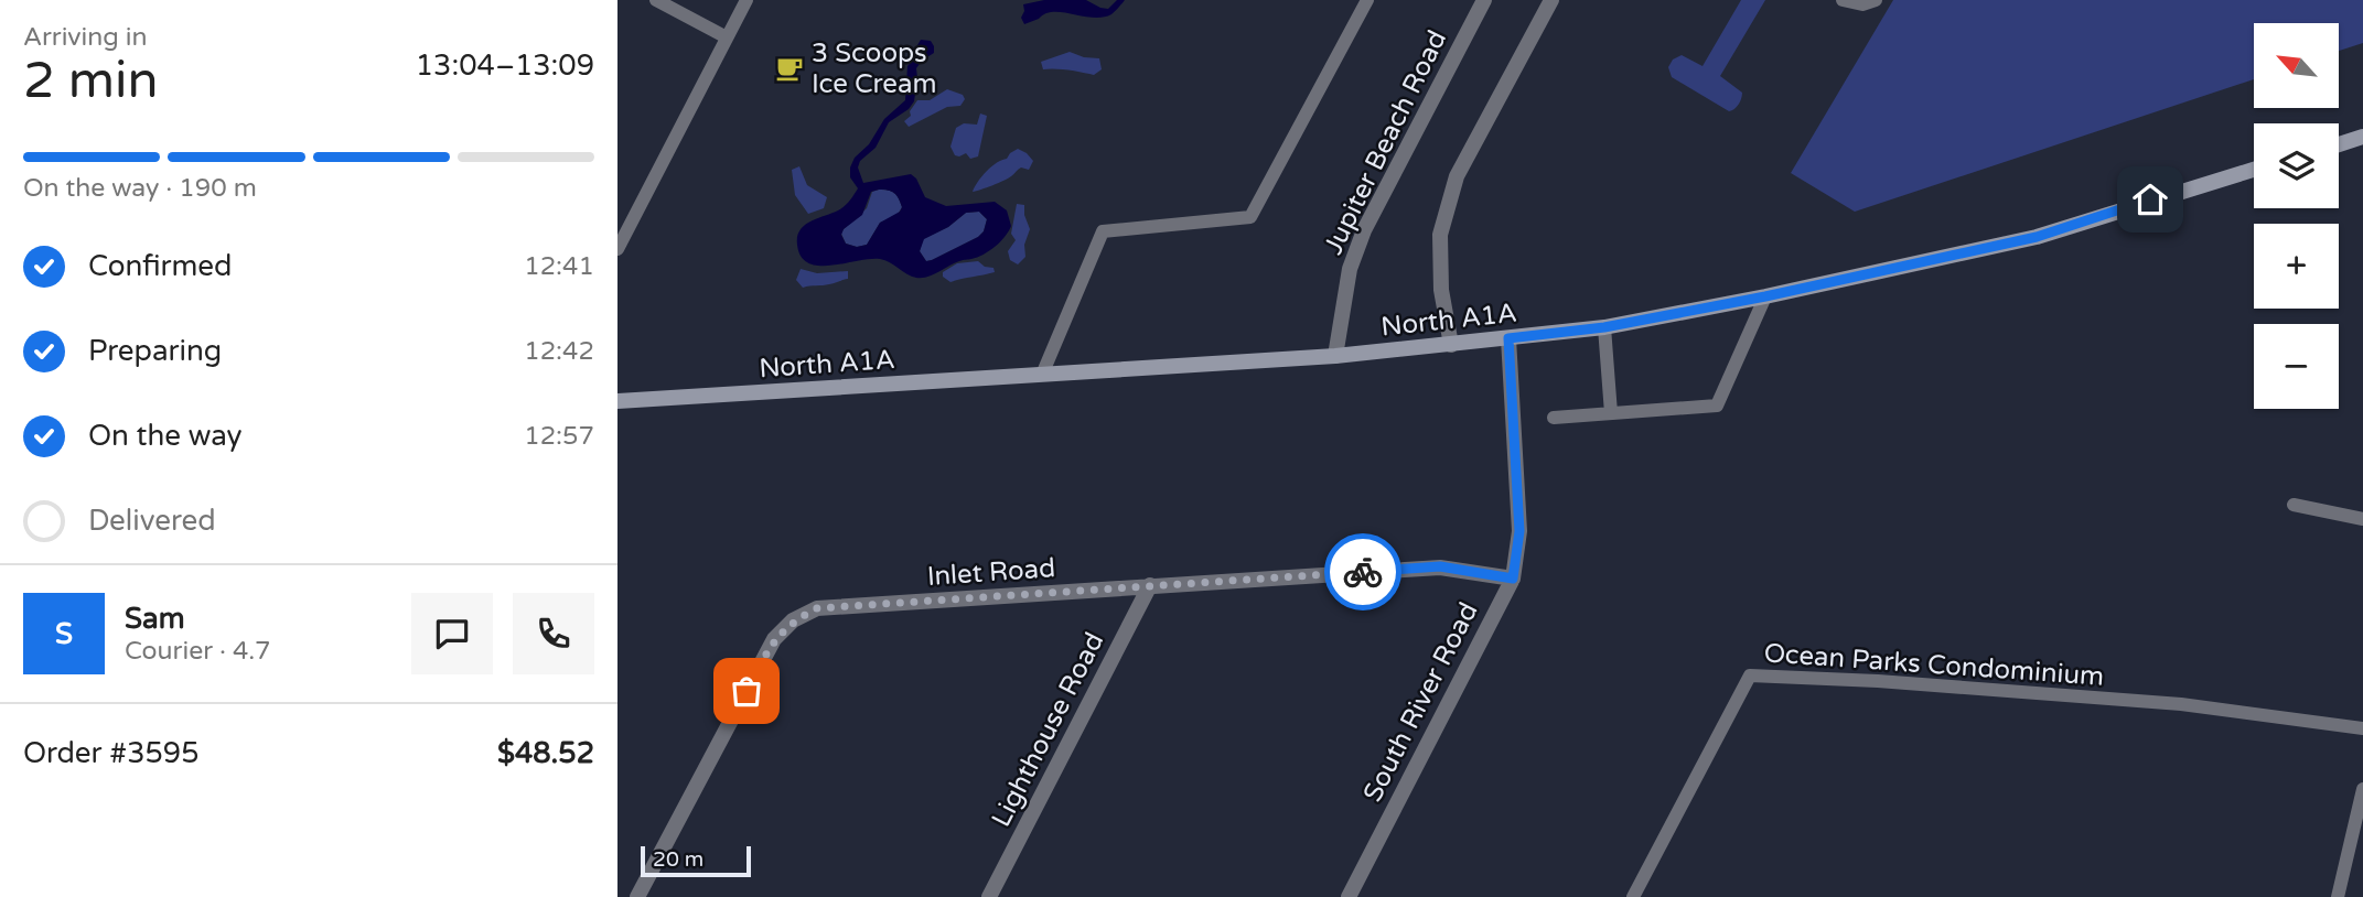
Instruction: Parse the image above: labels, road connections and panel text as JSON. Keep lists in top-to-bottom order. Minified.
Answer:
{"streets":{"street":["Jupiter Beach Road","North A1A","Inlet Road","South River Road","Lighthouse Road"],"lane":["Ocean Parks Condominium"]},"crossings":[["Jupiter Beach Road","North A1A"],["North A1A","South River Road"],["Inlet Road","South River Road"],["Inlet Road","Lighthouse Road"]],"places":{"cafe":["3 Scoops Ice Cream"]},"scale_bar":"20 m","north":"top left","page":{"heading":["2 min","Arriving in","13:04–13:09"],"panel":["Sam","Courier · 4.7","Order #3595","$48.52"],"map_buttons":["+","−"],"bar":"On the way · 190 m","list":[["Confirmed","12:41"],["Preparing","12:42"],["On the way","12:57"],"Delivered"],"round":"S","scale":"20 m"}}
